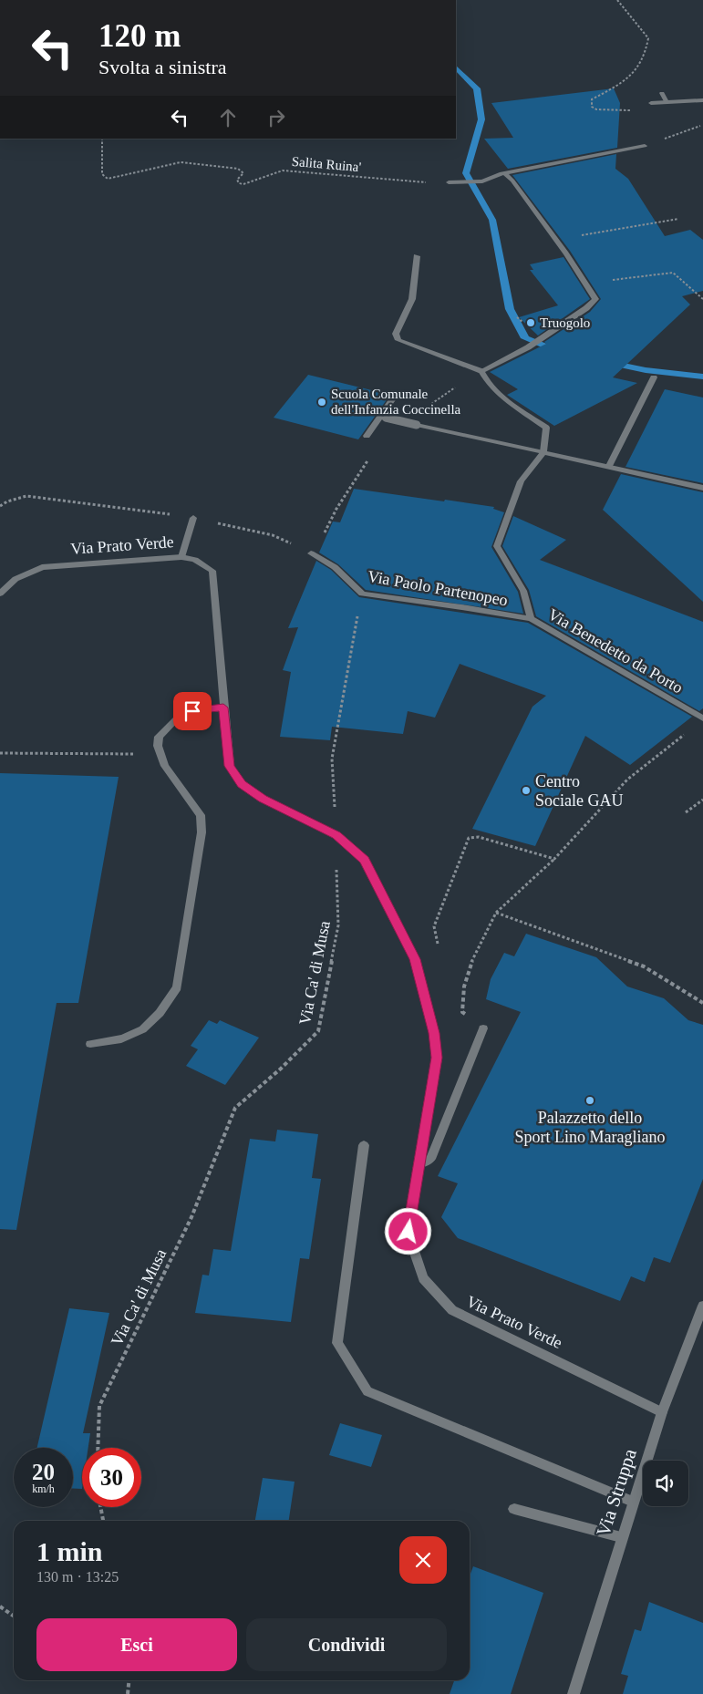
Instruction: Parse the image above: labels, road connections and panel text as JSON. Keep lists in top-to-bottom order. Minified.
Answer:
{"streets":{"street":["Via Prato Verde","Via Paolo Partenopeo","Via Benedetto da Porto","Via Struppa"],"path":["Salita Ruina'","Via Ca' di Musa"]},"crossings":[["Via Prato Verde","Via Ca' di Musa"],["Via Prato Verde","Via Struppa"],["Via Paolo Partenopeo","Via Benedetto da Porto"],["Via Paolo Partenopeo","Via Ca' di Musa"]],"places":["Truogolo","Scuola Comunale dell'Infanzia Coccinella","Centro Sociale GAU","Palazzetto dello Sport Lino Maragliano"],"page":{"turn":["120 m","Svolta a sinistra"],"speed":"20 km/h","limit":"30","heading":["1 min","130 m · 13:25"],"buttons":["Esci","Condividi"]}}
